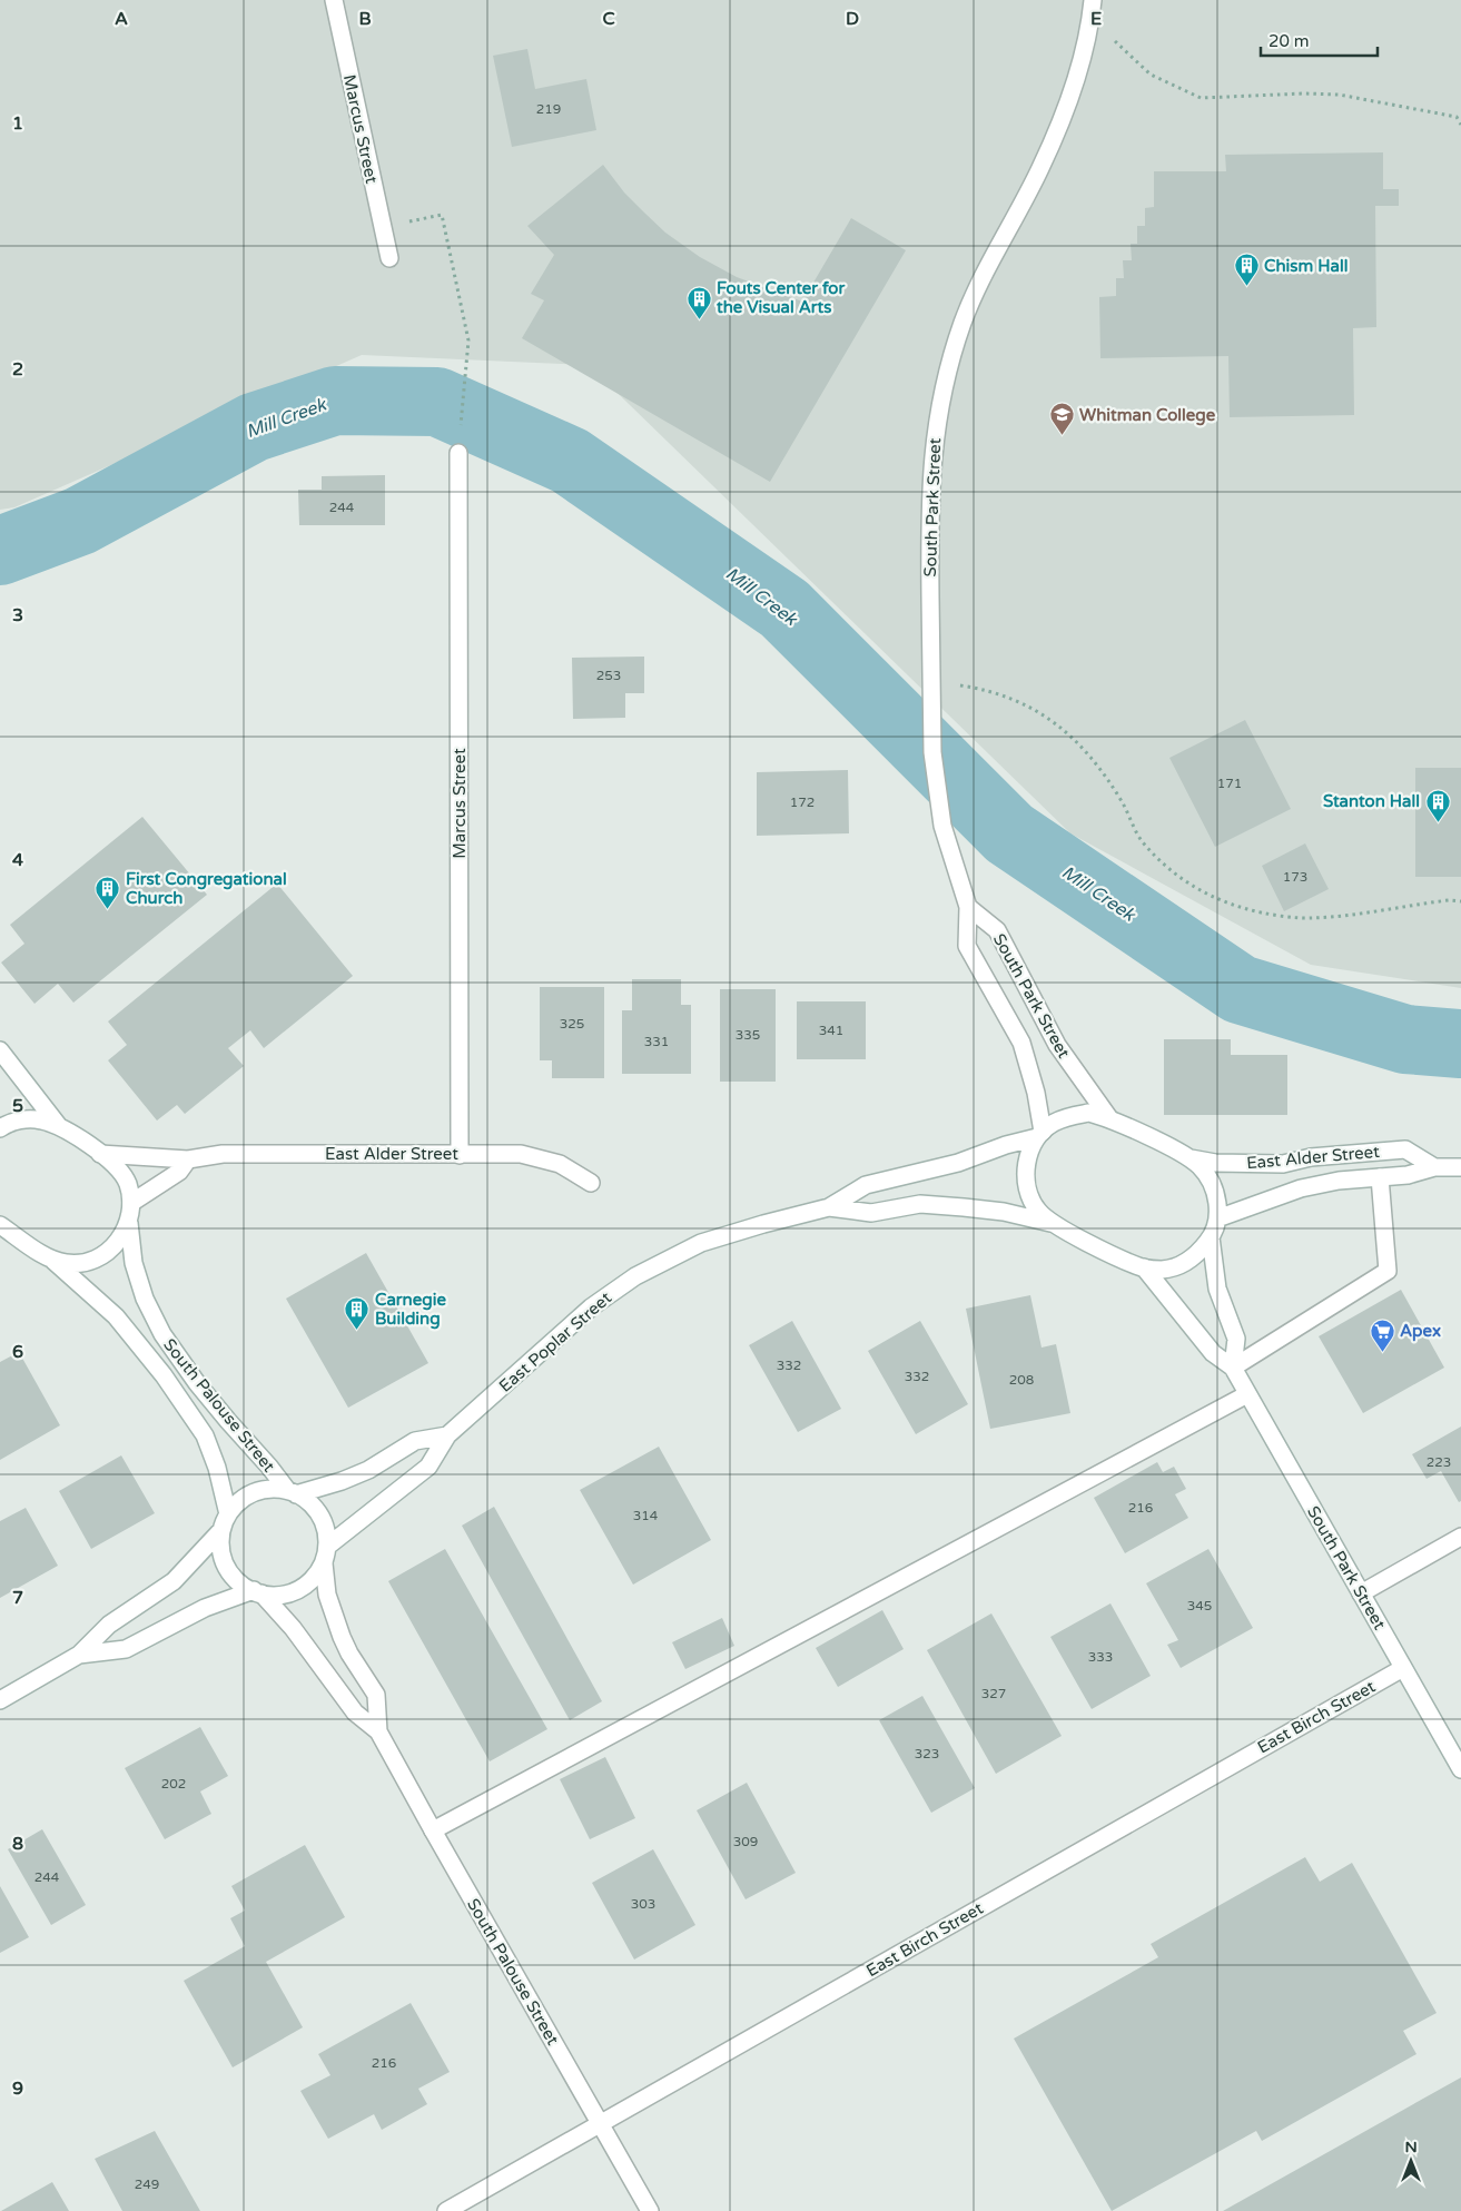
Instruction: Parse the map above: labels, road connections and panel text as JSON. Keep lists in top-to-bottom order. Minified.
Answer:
{"streets":{"street":["Marcus Street","South Park Street","East Alder Street","East Poplar Street","South Palouse Street","East Birch Street"]},"crossings":[["Marcus Street","East Alder Street"],["South Park Street","East Alder Street"],["South Park Street","East Poplar Street"],["South Park Street","East Birch Street"],["East Alder Street","East Poplar Street"],["East Poplar Street","South Palouse Street"],["South Palouse Street","East Birch Street"]],"water":["Mill Creek"],"places":{"building":["Chism Hall","Fouts Center for the Visual Arts","Stanton Hall","First Congregational Church","Carnegie Building"],"school or university":["Whitman College"],"supermarket":["Apex"]},"house_numbers":["219","244","253","171","172","173","325","341","335","331","332","332","208","223","216","314","345","333","327","323","202","309","244","303","216","249"],"scale_bar":"20 m","north":"top","grid":{"columns":["A","B","C","D","E"],"rows":["1","2","3","4","5","6","7","8","9"]}}
